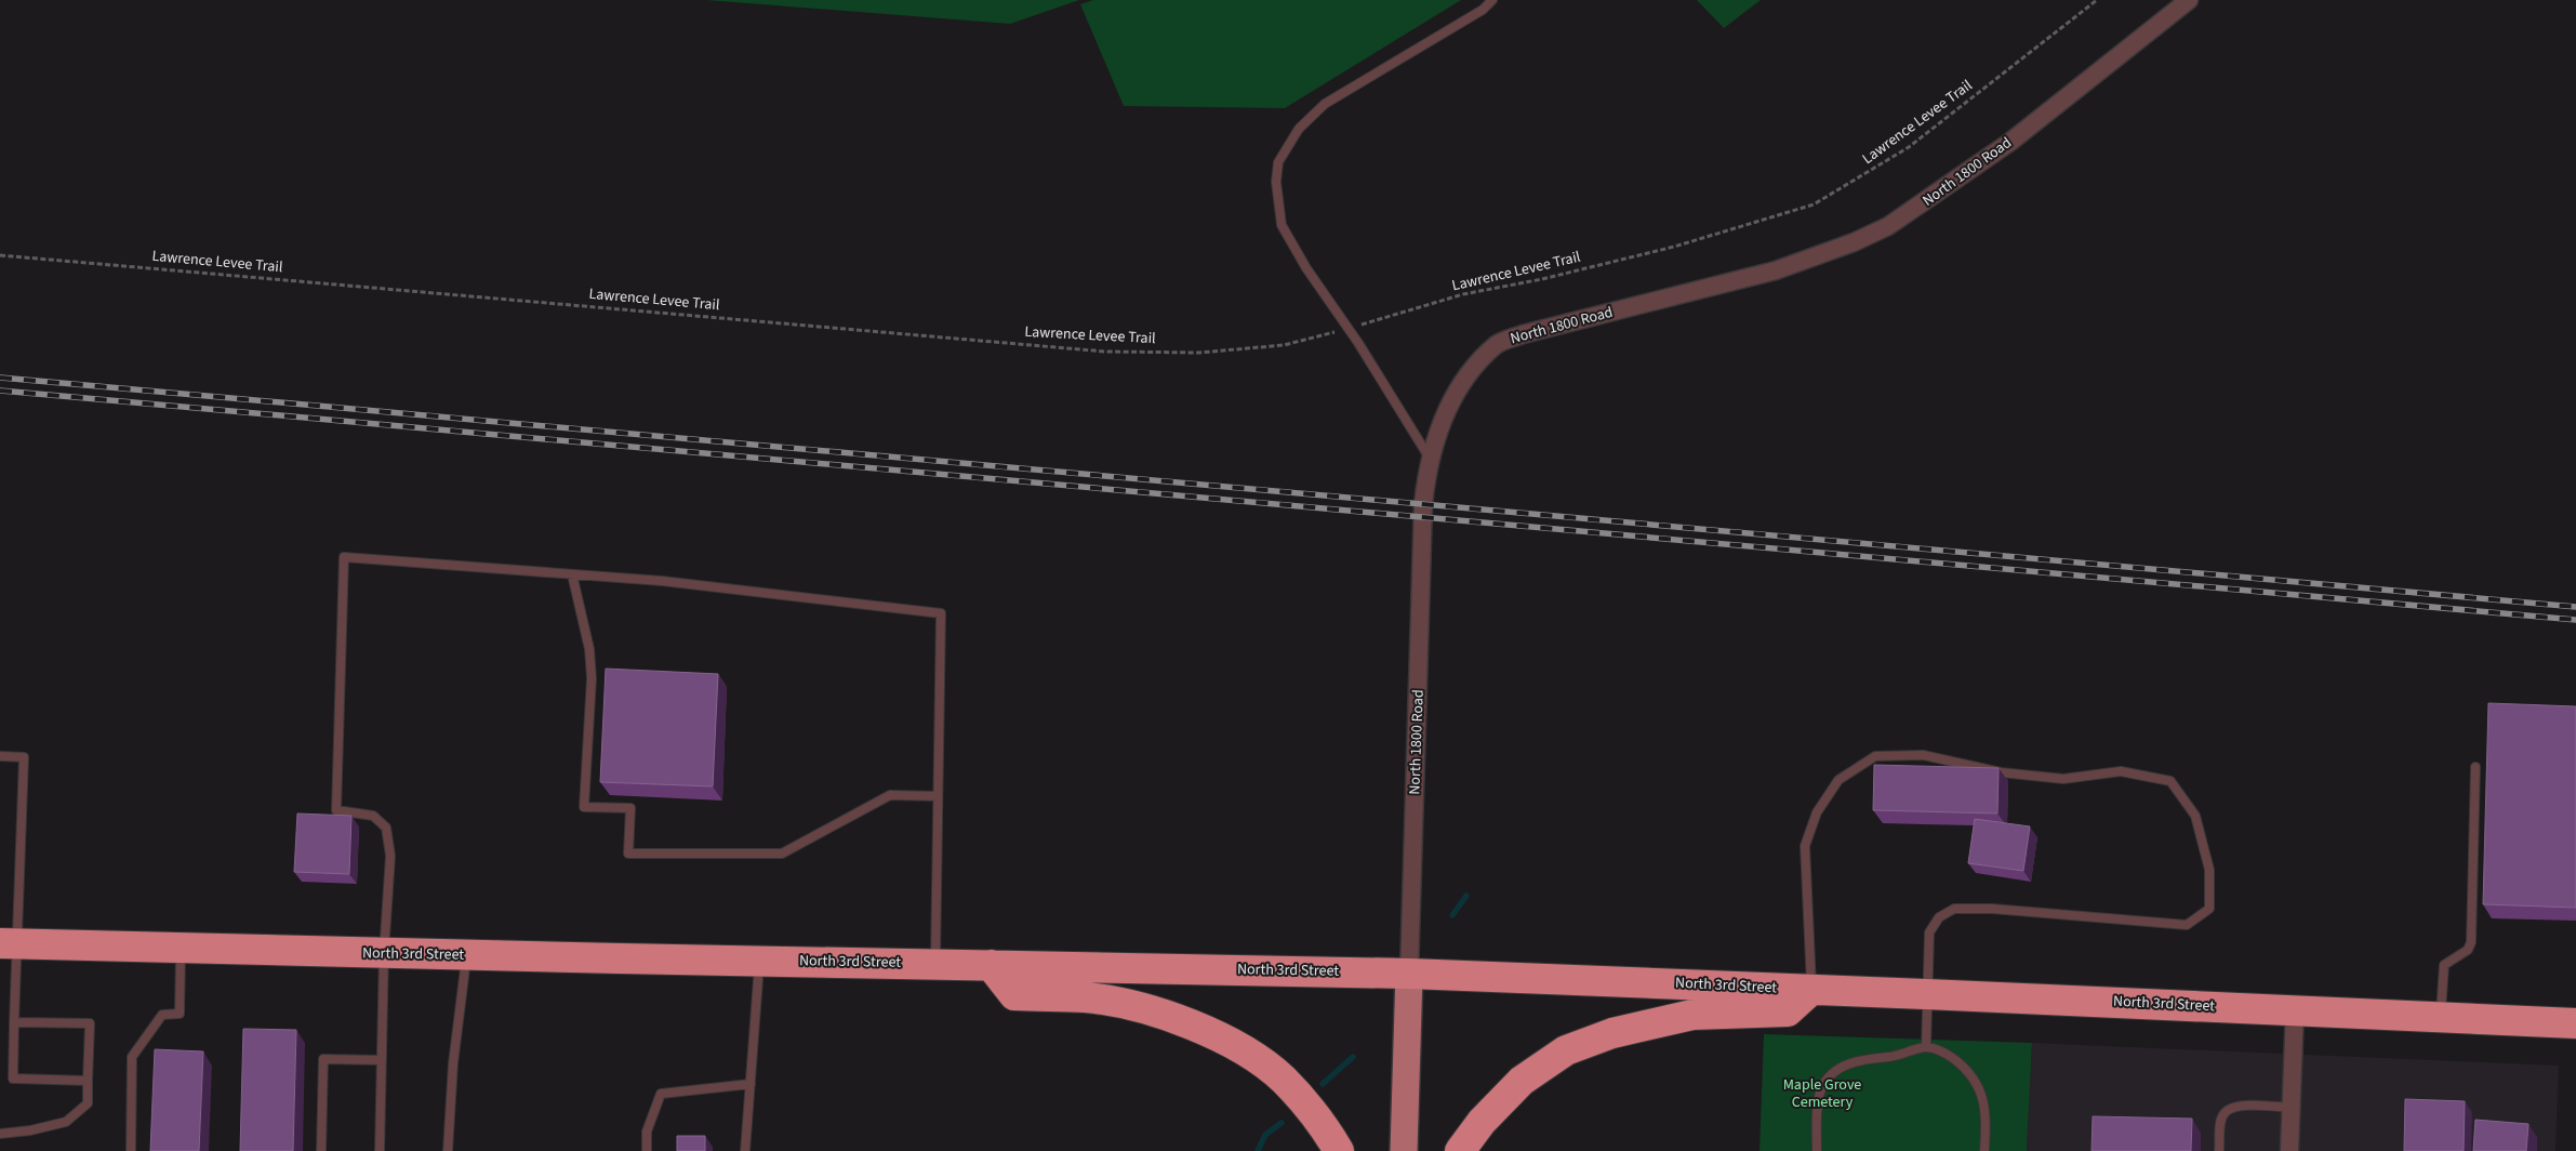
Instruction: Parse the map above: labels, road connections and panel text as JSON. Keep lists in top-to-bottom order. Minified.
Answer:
{"streets":{"highway":["North 3rd Street"],"street":["North 1800 Road"],"path":["Lawrence Levee Trail"]},"crossings":[["North 1800 Road","North 3rd Street"]],"parks":["Maple Grove Cemetery"]}
